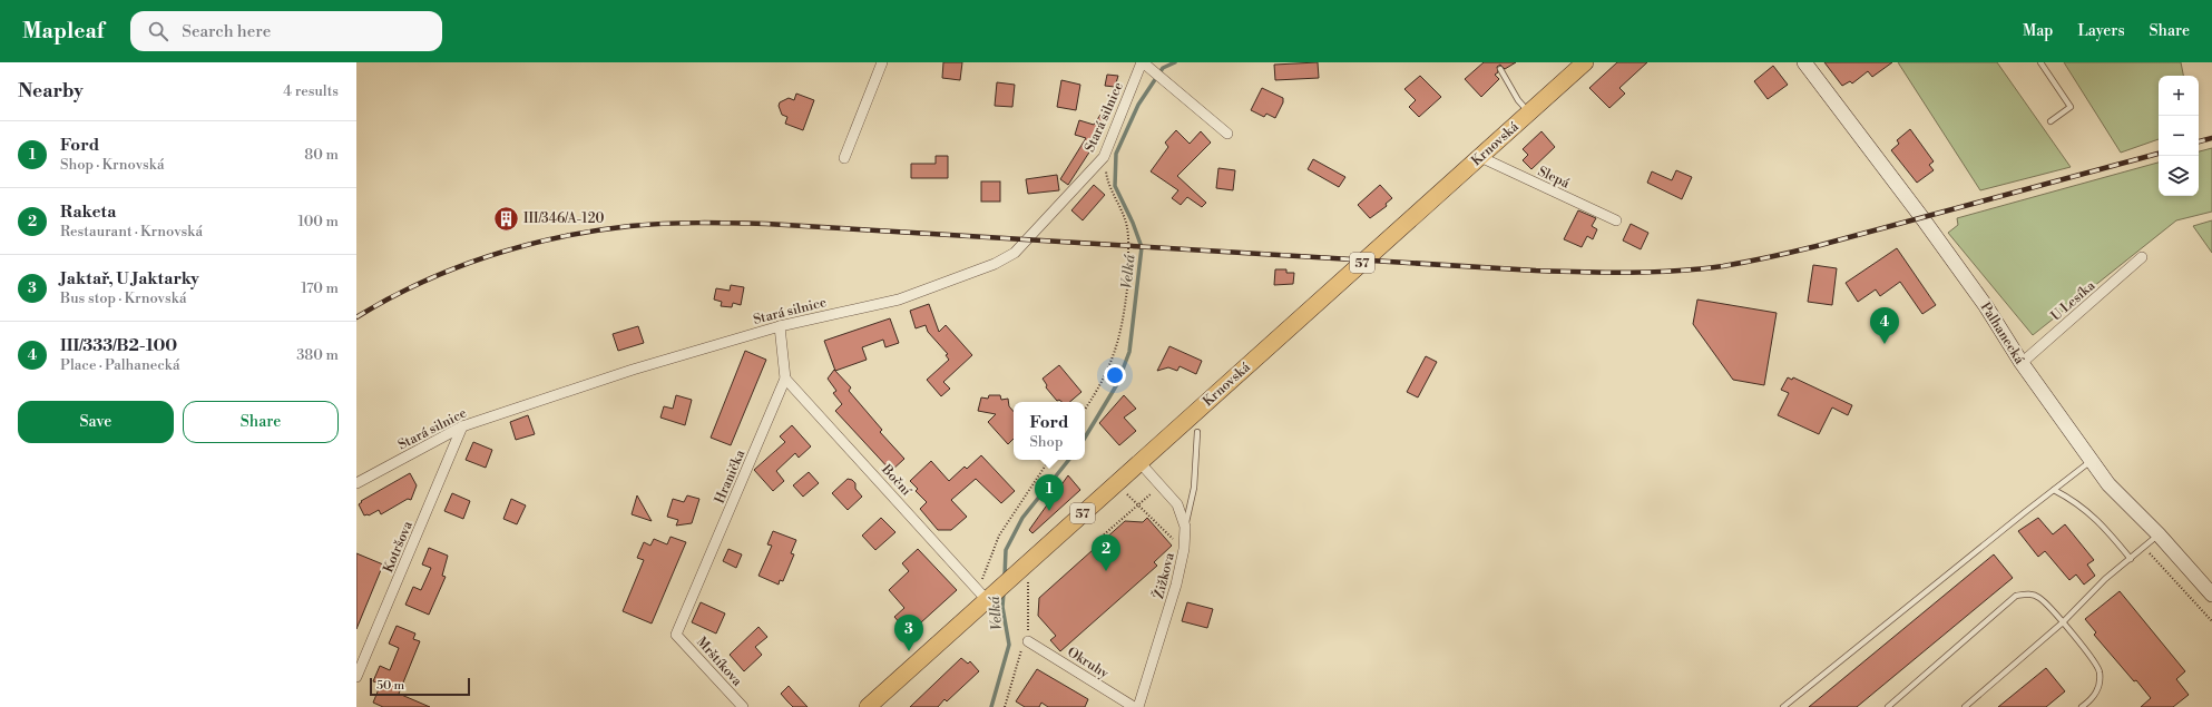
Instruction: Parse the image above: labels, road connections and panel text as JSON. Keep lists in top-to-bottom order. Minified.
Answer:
{"streets":{"main road":["Krnovská","57"],"street":["Stará silnice","Slepá","U Lesíka","Palhanecká","Hranička","Boční","Kotršova","Žižkova","Mrštíkova","Okruhy"]},"crossings":[["Stará silnice","Hranička"],["Stará silnice","Kotršova"],["Krnovská","Slepá"],["Krnovská","Boční"],["Krnovská","Žižkova"],["U Lesíka","Palhanecká"],["Hranička","Boční"],["Hranička","Mrštíkova"]],"water":["Velká"],"places":{"building":["III/346/A-120"]},"scale_bar":"50 m","page":{"header":"Mapleaf","search":"Search here","nav":["Map","Layers","Share"],"heading":["Nearby","4 results"],"map_buttons":["+","−"],"list":[{"mark":"1","name":"Ford","note":"Shop · Krnovská","value":"80 m"},{"mark":"2","name":"Raketa","note":"Restaurant · Krnovská","value":"100 m"},{"mark":"3","name":"Jaktař, U Jaktarky","note":"Bus stop · Krnovská","value":"170 m"},{"mark":"4","name":"III/333/B2-100","note":"Place · Palhanecká","value":"380 m"}],"pins":["4","1","2","3"],"buttons":["Save","Share"],"popup":["Ford","Shop"],"scale":"50 m"}}
